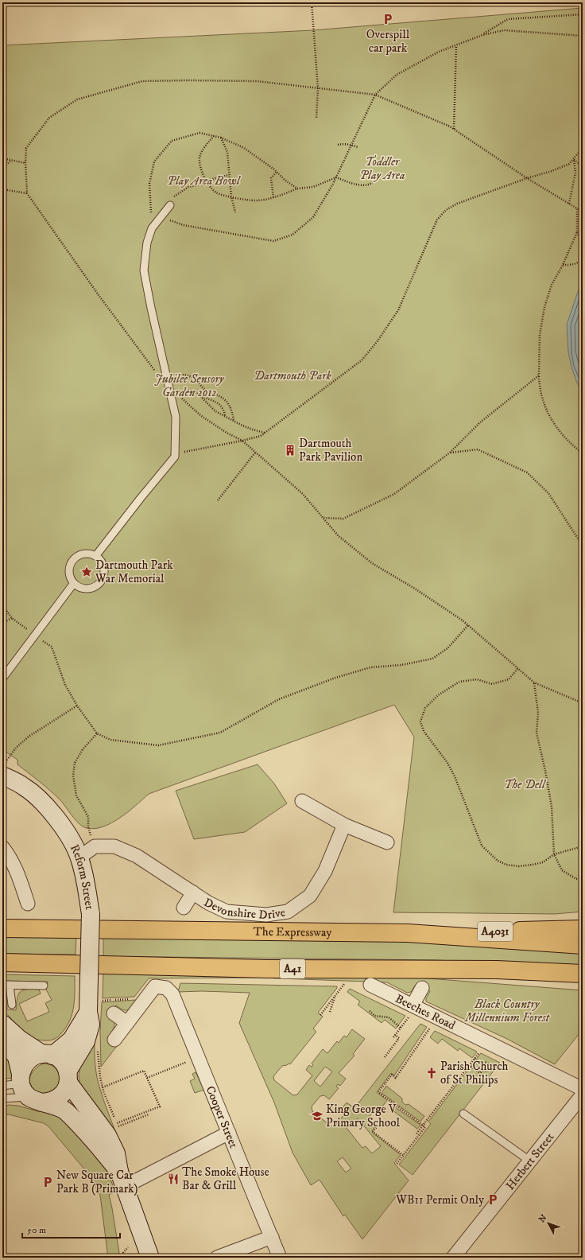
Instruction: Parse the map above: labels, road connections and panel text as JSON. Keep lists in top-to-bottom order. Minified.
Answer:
{"streets":{"highway":["A4031","The Expressway","A41"],"street":["Reform Street","Devonshire Drive","Beeches Road","Cooper Street","Herbert Street"]},"crossings":[["A4031","The Expressway"]],"parks":["Toddler Play Area","Play Area Bowl","Dartmouth Park","Jubilee Sensory Garden 2012","The Dell","Black Country Millennium Forest"],"places":{"parking":["Overspill car park","New Square Car Park B (Primark)","WB11 Permit Only"],"building":["Dartmouth Park Pavilion"],"place":["Dartmouth Park War Memorial"],"church":["Parish Church of St Philips"],"school or university":["King George V Primary School"],"restaurant":["The Smoke House Bar & Grill"]},"scale_bar":"50 m","north":"top left"}
